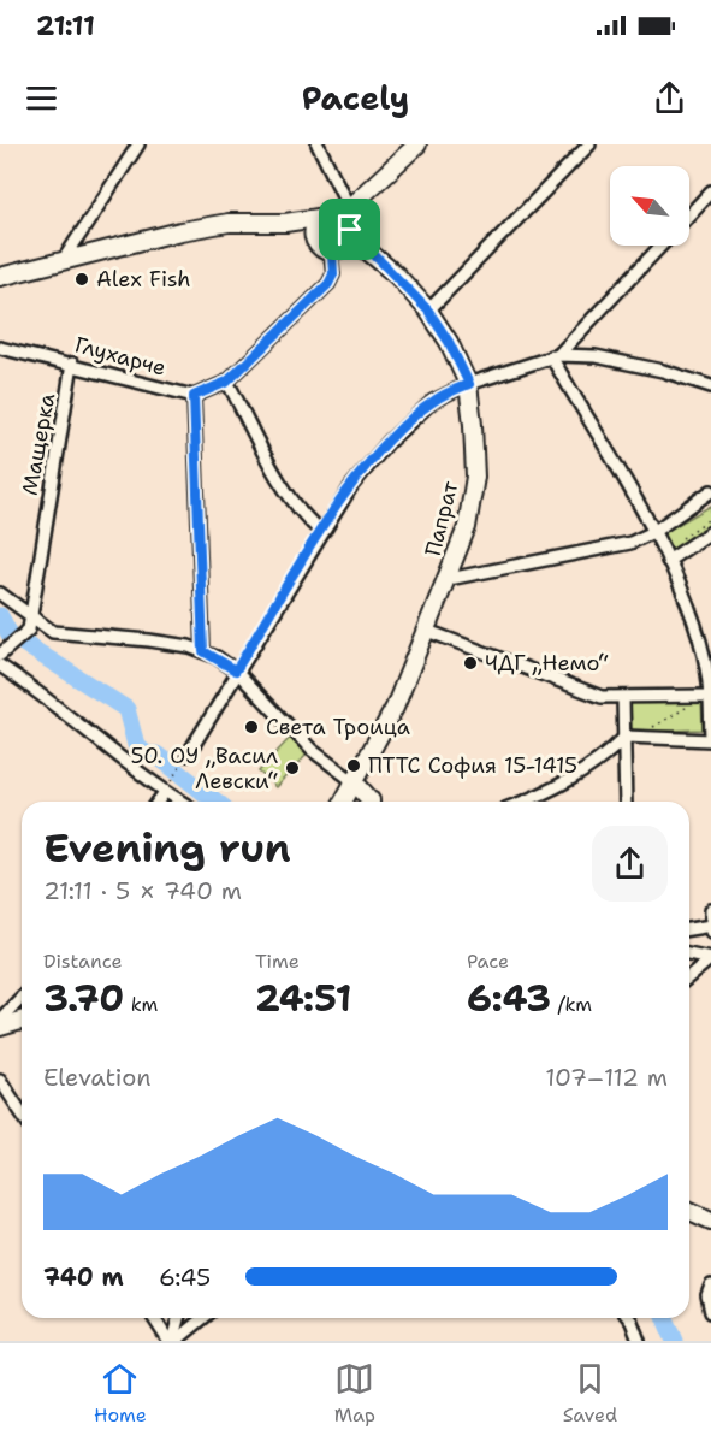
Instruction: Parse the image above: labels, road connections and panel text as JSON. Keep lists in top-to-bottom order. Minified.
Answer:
{"streets":{"main road":["Папрат"],"street":["Глухарче","Мащерка"]},"crossings":[["Глухарче","Мащерка"]],"places":["Alex Fish","ЧДГ „Немо“","Света Троица","ПТТС София 15-1415","50. ОУ „Васил Левски“"],"north":"top left","page":{"status":"21:11","header":"Pacely","heading":["Evening run","21:11 · 5 × 740 m"],"stats":[["Distance","3.70 km"],["Time","24:51"],["Pace","6:43 /km"]],"chart":["Elevation","107–112 m"],"list":[{"name":"740 m","note":"6:45"}],"tabs":["Home","Map","Saved"]}}
